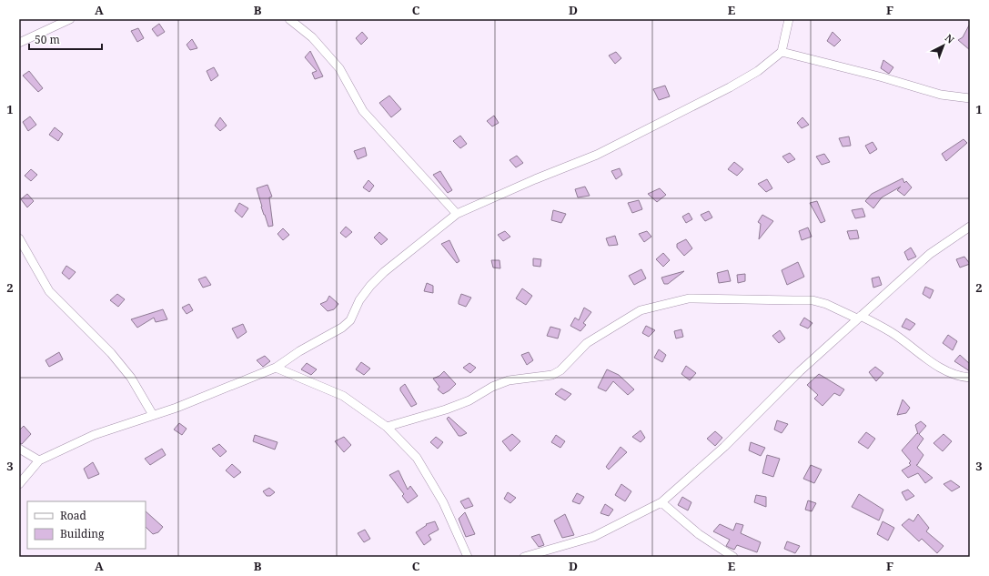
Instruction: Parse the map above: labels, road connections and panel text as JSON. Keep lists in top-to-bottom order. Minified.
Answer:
{"legend":["Road","Building"],"scale_bar":"50 m","north":"top right","grid":{"columns":["A","B","C","D","E","F"],"rows":["1","2","3"]}}
